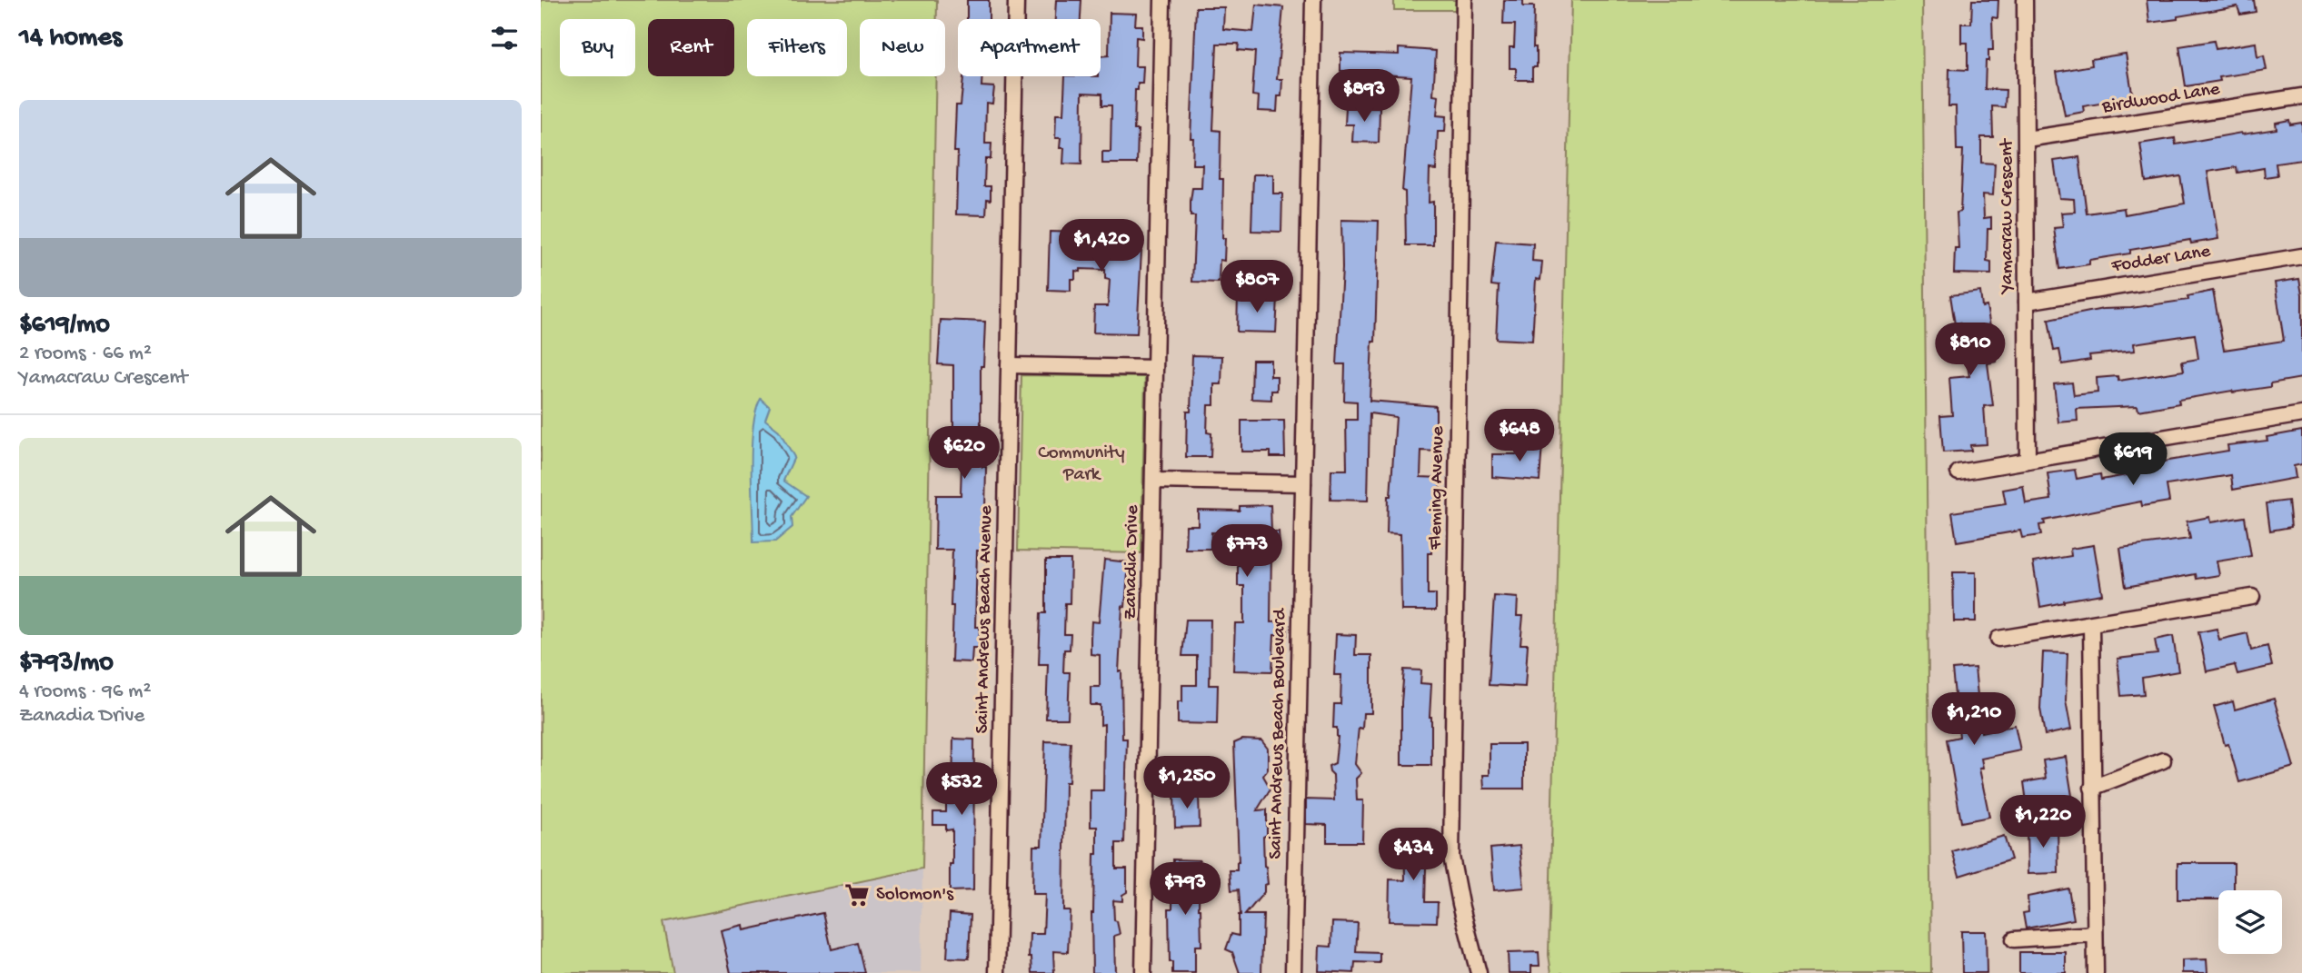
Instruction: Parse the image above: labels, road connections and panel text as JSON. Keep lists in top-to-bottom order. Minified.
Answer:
{"streets":{"street":["Birdwood Lane","Yamacraw Crescent","Fodder Lane","Fleming Avenue","Zanadia Drive","Saint Andrews Beach Avenue","Saint Andrews Beach Boulevard"]},"crossings":[["Birdwood Lane","Yamacraw Crescent"],["Yamacraw Crescent","Fodder Lane"]],"parks":["Community Park"],"places":{"supermarket":["Solomon's"]},"page":{"heading":"14 homes","chip":["Buy","Rent","Filters","New","Apartment"],"price":["$893","$1,420","$807","$810","$648","$620","$619","$773","$1,210","$1,250","$532","$1,220","$434","$793"],"list":[{"name":"$619/mo","note":"2 rooms · 66 m² · Yamacraw Crescent"},{"name":"$793/mo","note":"4 rooms · 96 m² · Zanadia Drive"}]}}
